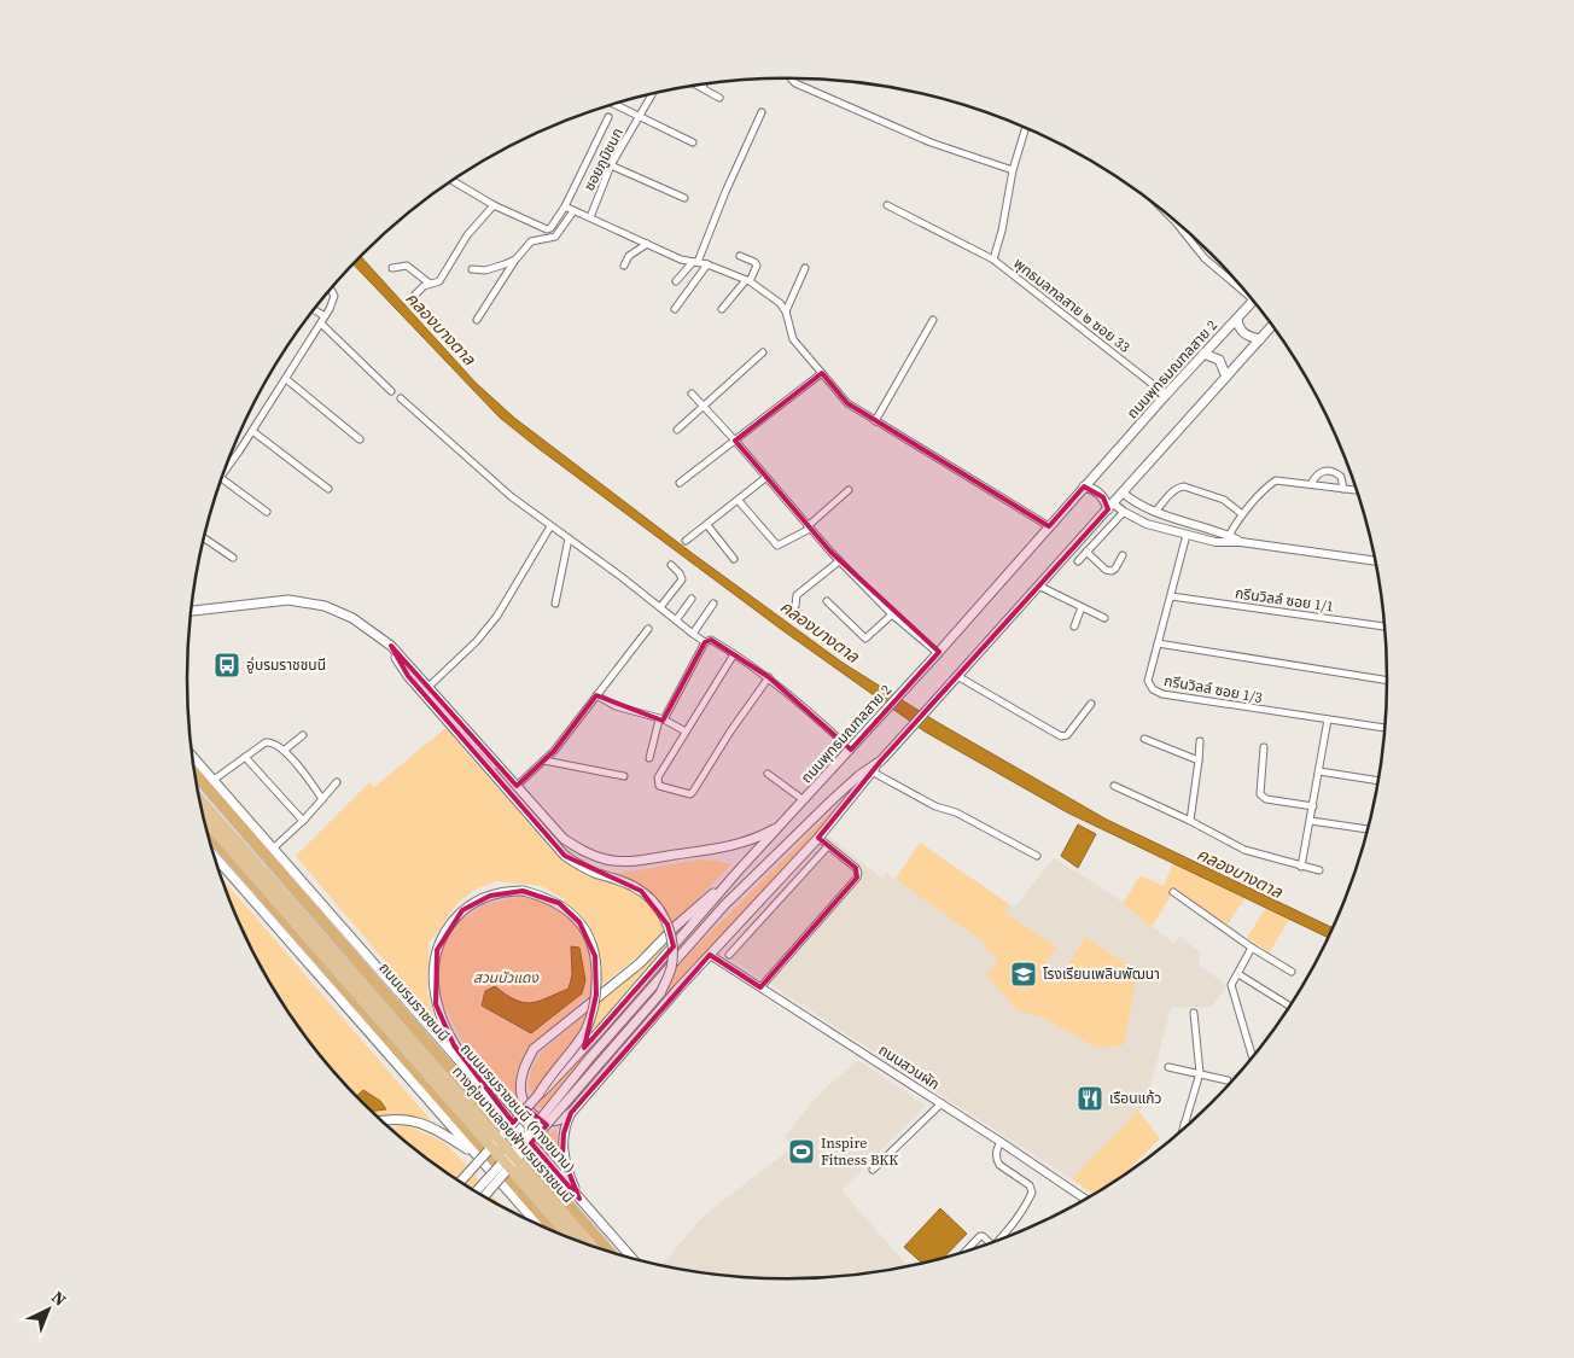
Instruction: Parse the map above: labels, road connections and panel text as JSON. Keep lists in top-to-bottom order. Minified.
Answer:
{"streets":{"highway":["ถนนบรมราชชนนี"],"main road":["ถนนพุทธมณฑลสาย 2","ถนนบรมราชชนนี (ทางขนาน)","ทางคู่ขนานลอยฟ้าบรมราชชนนี"],"street":["ซอยภูมิชนก","พุทธมลฑลสาย ๒ ซอย 33","กรีนวิลล์ ซอย 1/1","กรีนวิลล์ ซอย 1/3","ถนนสวนผัก"]},"crossings":[["พุทธมลฑลสาย ๒ ซอย 33","ถนนพุทธมณฑลสาย 2"],["กรีนวิลล์ ซอย 1/1","กรีนวิลล์ ซอย 1/3"]],"water":["คลองบางตาล"],"parks":["สวนบัวแดง"],"places":{"bus stop":["อู่บรมราชชนนี"],"school or university":["โรงเรียนเพลินพัฒนา"],"restaurant":["เรือนแก้ว"],"sports":["Inspire Fitness BKK"]},"north":"top right"}
